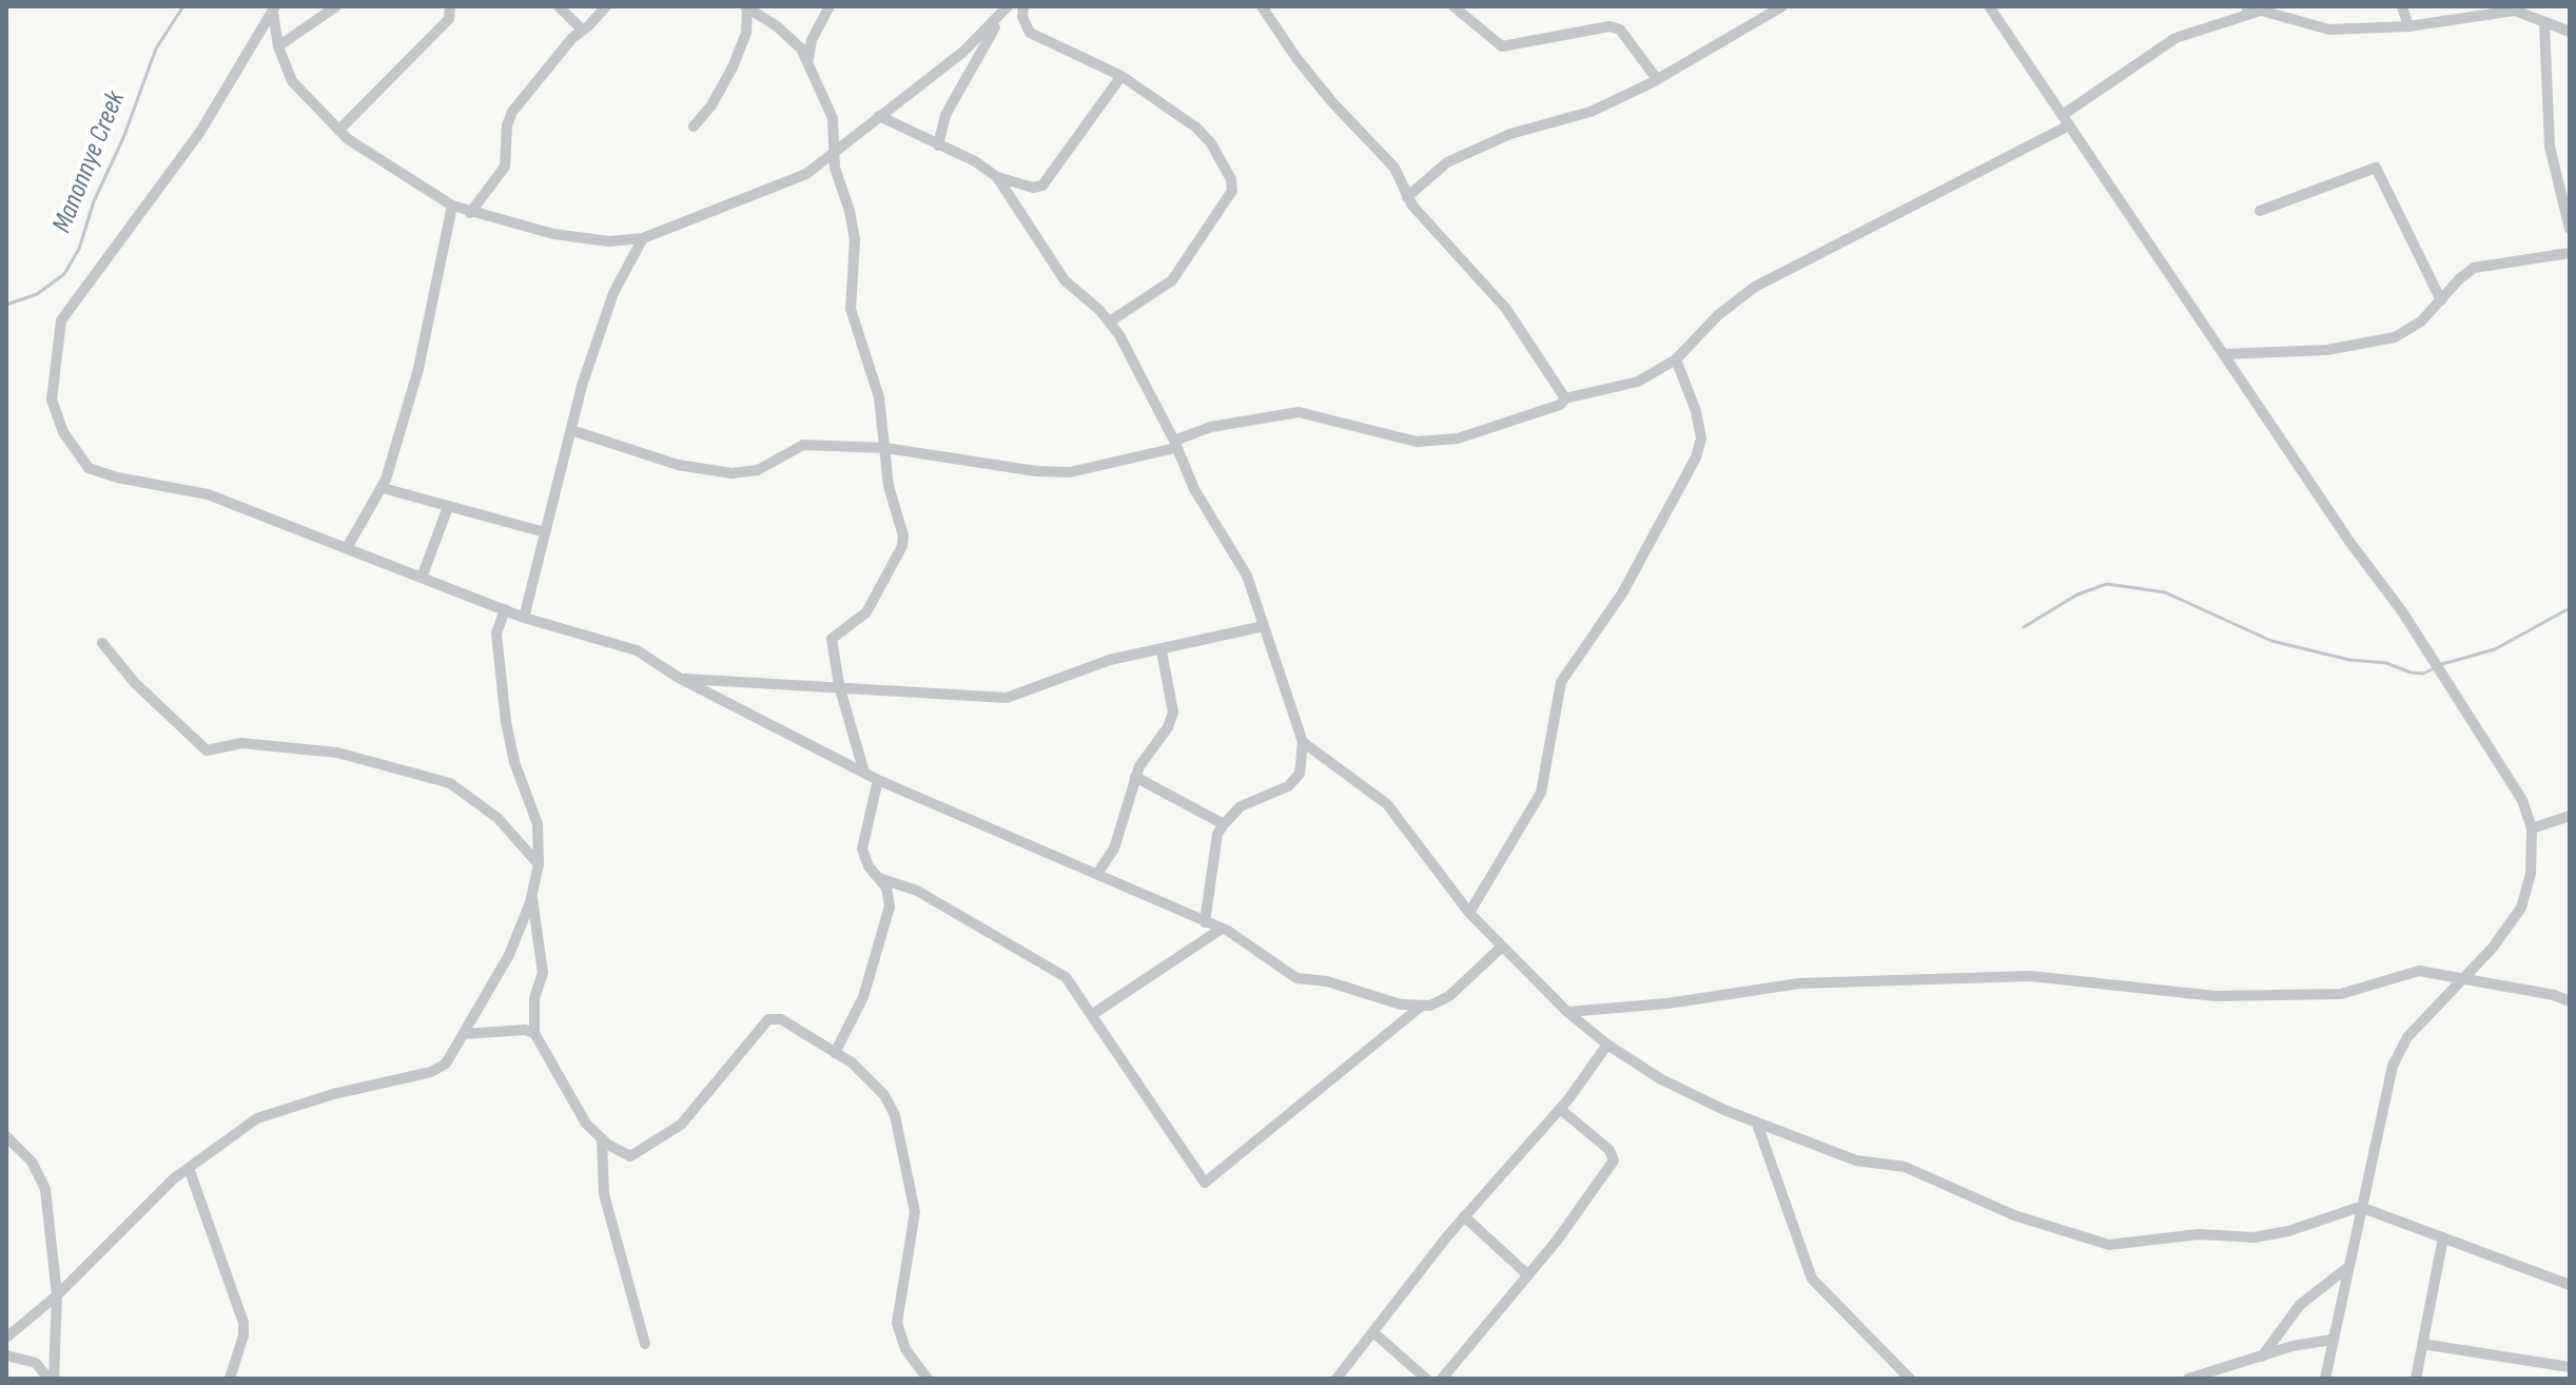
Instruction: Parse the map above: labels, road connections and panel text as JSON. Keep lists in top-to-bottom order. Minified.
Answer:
{"water":["Manonnye Creek"]}
